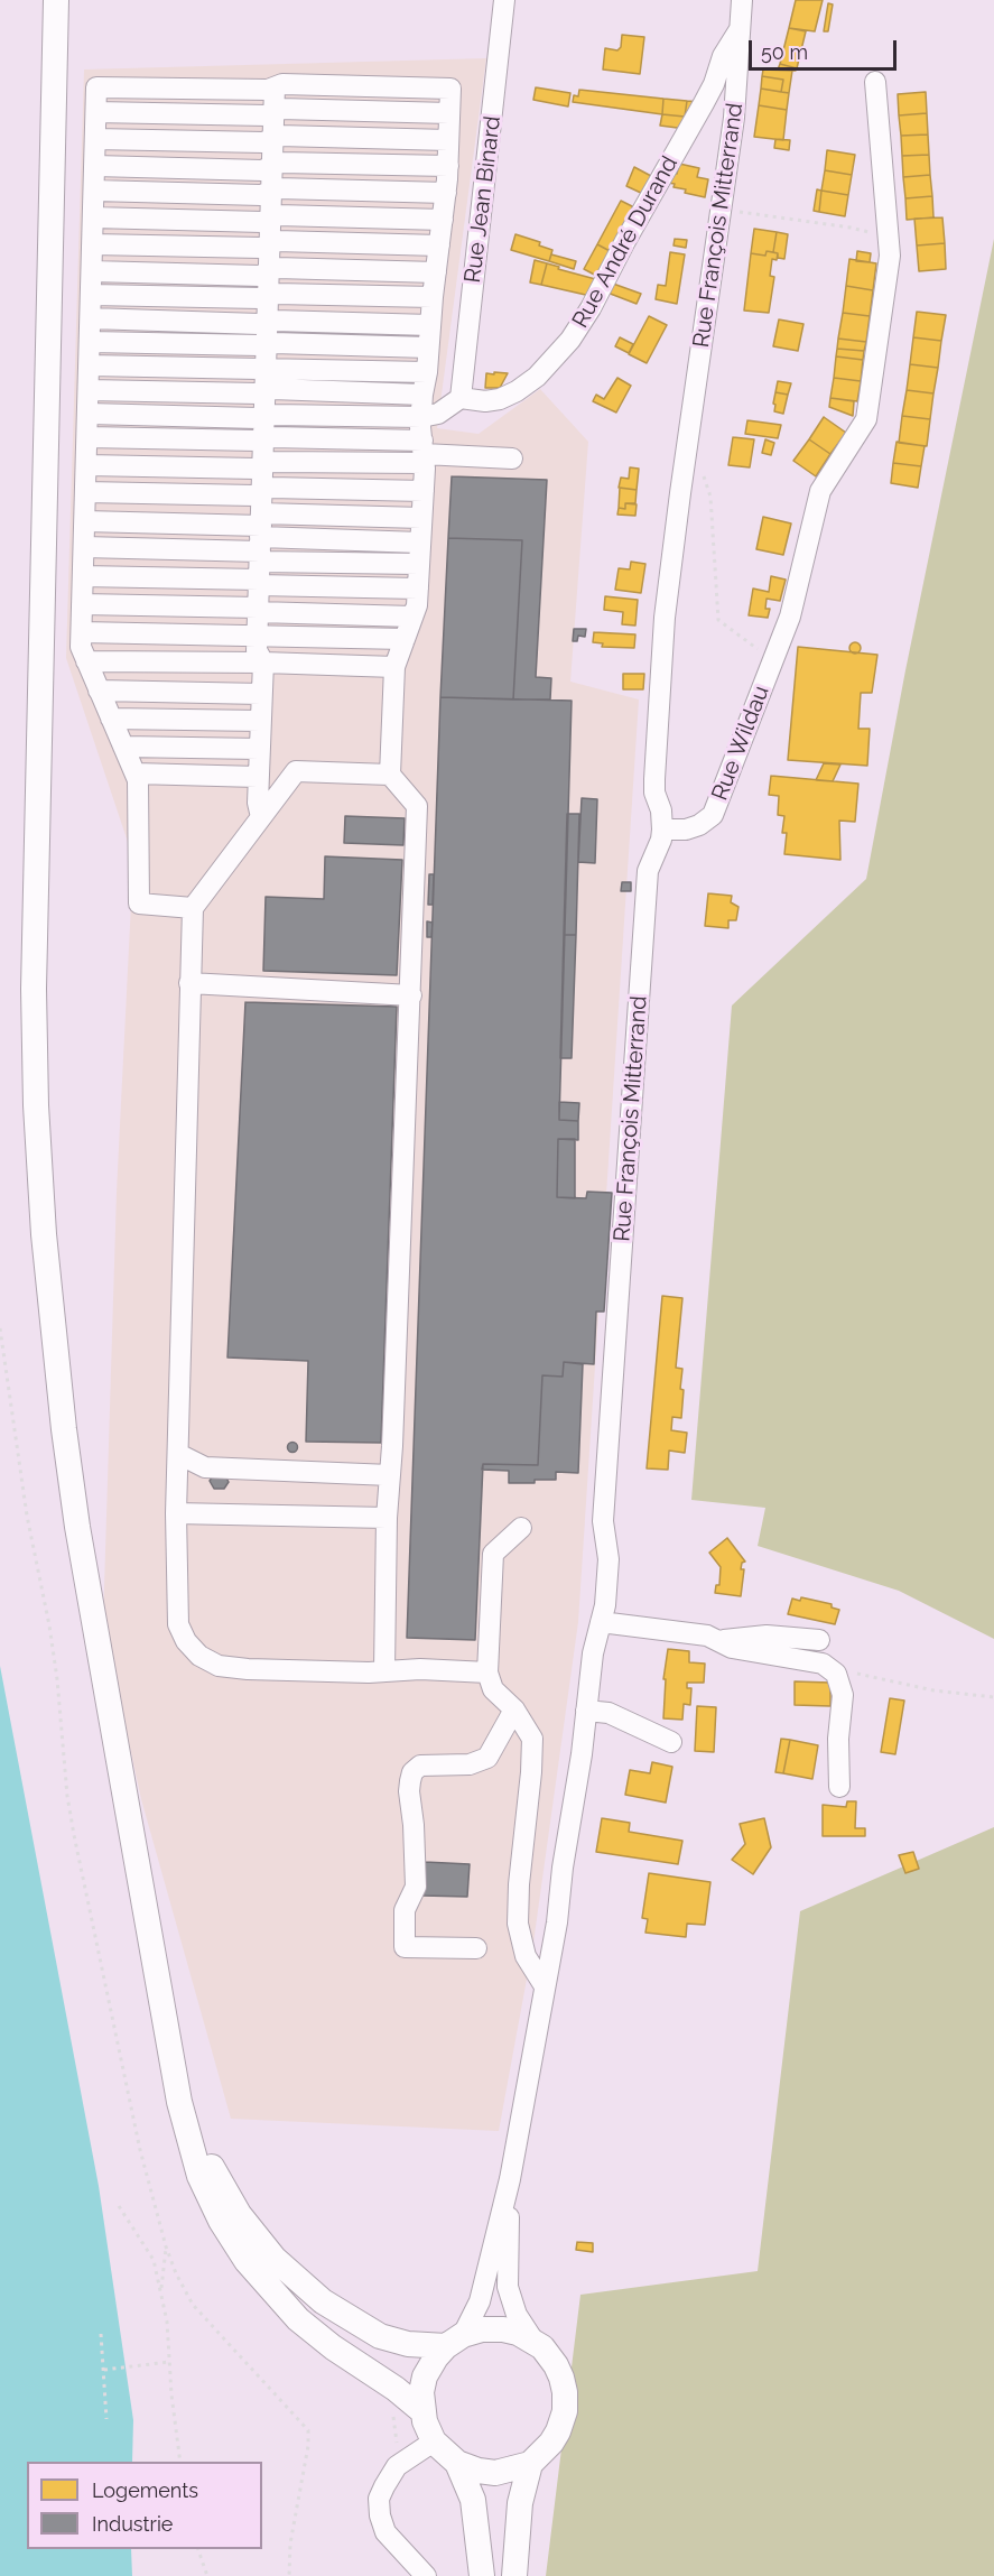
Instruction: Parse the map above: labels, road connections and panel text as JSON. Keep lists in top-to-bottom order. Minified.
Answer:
{"streets":{"street":["Rue Jean Binard","Rue François Mitterrand","Rue André Durand","Rue Wildau"]},"crossings":[["Rue Jean Binard","Rue André Durand"],["Rue François Mitterrand","Rue André Durand"],["Rue François Mitterrand","Rue Wildau"]],"legend":["Logements","Industrie"],"scale_bar":"50 m"}
